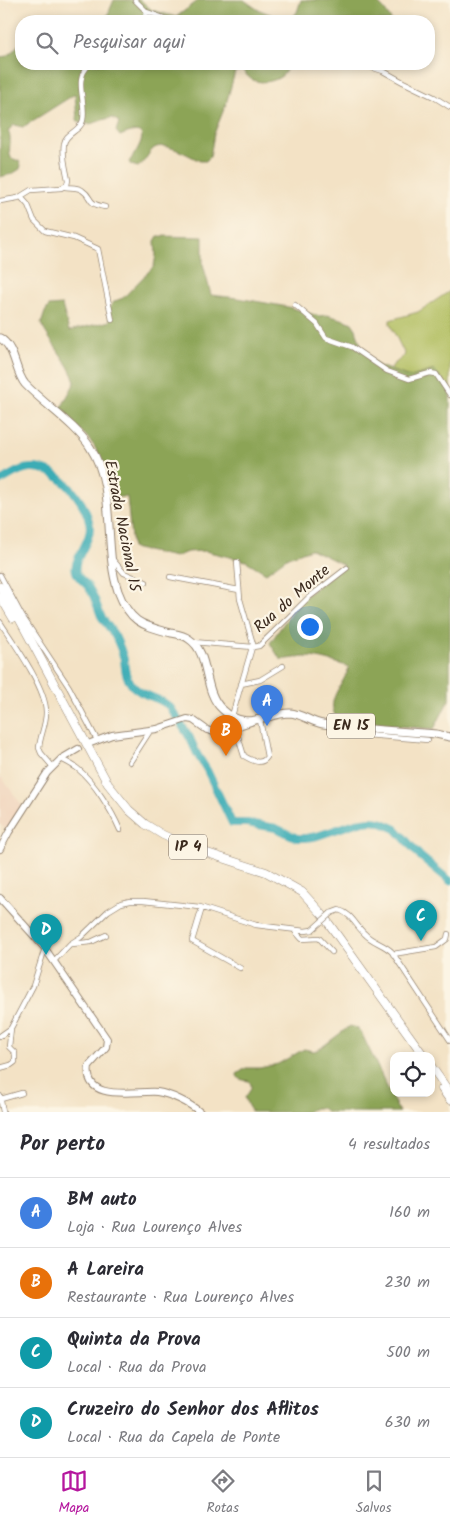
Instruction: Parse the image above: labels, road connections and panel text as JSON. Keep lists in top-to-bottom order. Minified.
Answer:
{"streets":{"highway":["IP 4"],"main road":["Estrada Nacional 15","EN 15"],"street":["Rua do Monte"]},"page":{"search":"Pesquisar aqui","pins":["A","B","C","D"],"heading":["Por perto","4 resultados"],"list":[{"mark":"A","name":"BM auto","note":"Loja · Rua Lourenço Alves","value":"160 m"},{"mark":"B","name":"A Lareira","note":"Restaurante · Rua Lourenço Alves","value":"230 m"},{"mark":"C","name":"Quinta da Prova","note":"Local · Rua da Prova","value":"500 m"},{"mark":"D","name":"Cruzeiro do Senhor dos Aflitos","note":"Local · Rua da Capela de Ponte","value":"630 m"}],"nav":["Mapa","Rotas","Salvos"]}}
